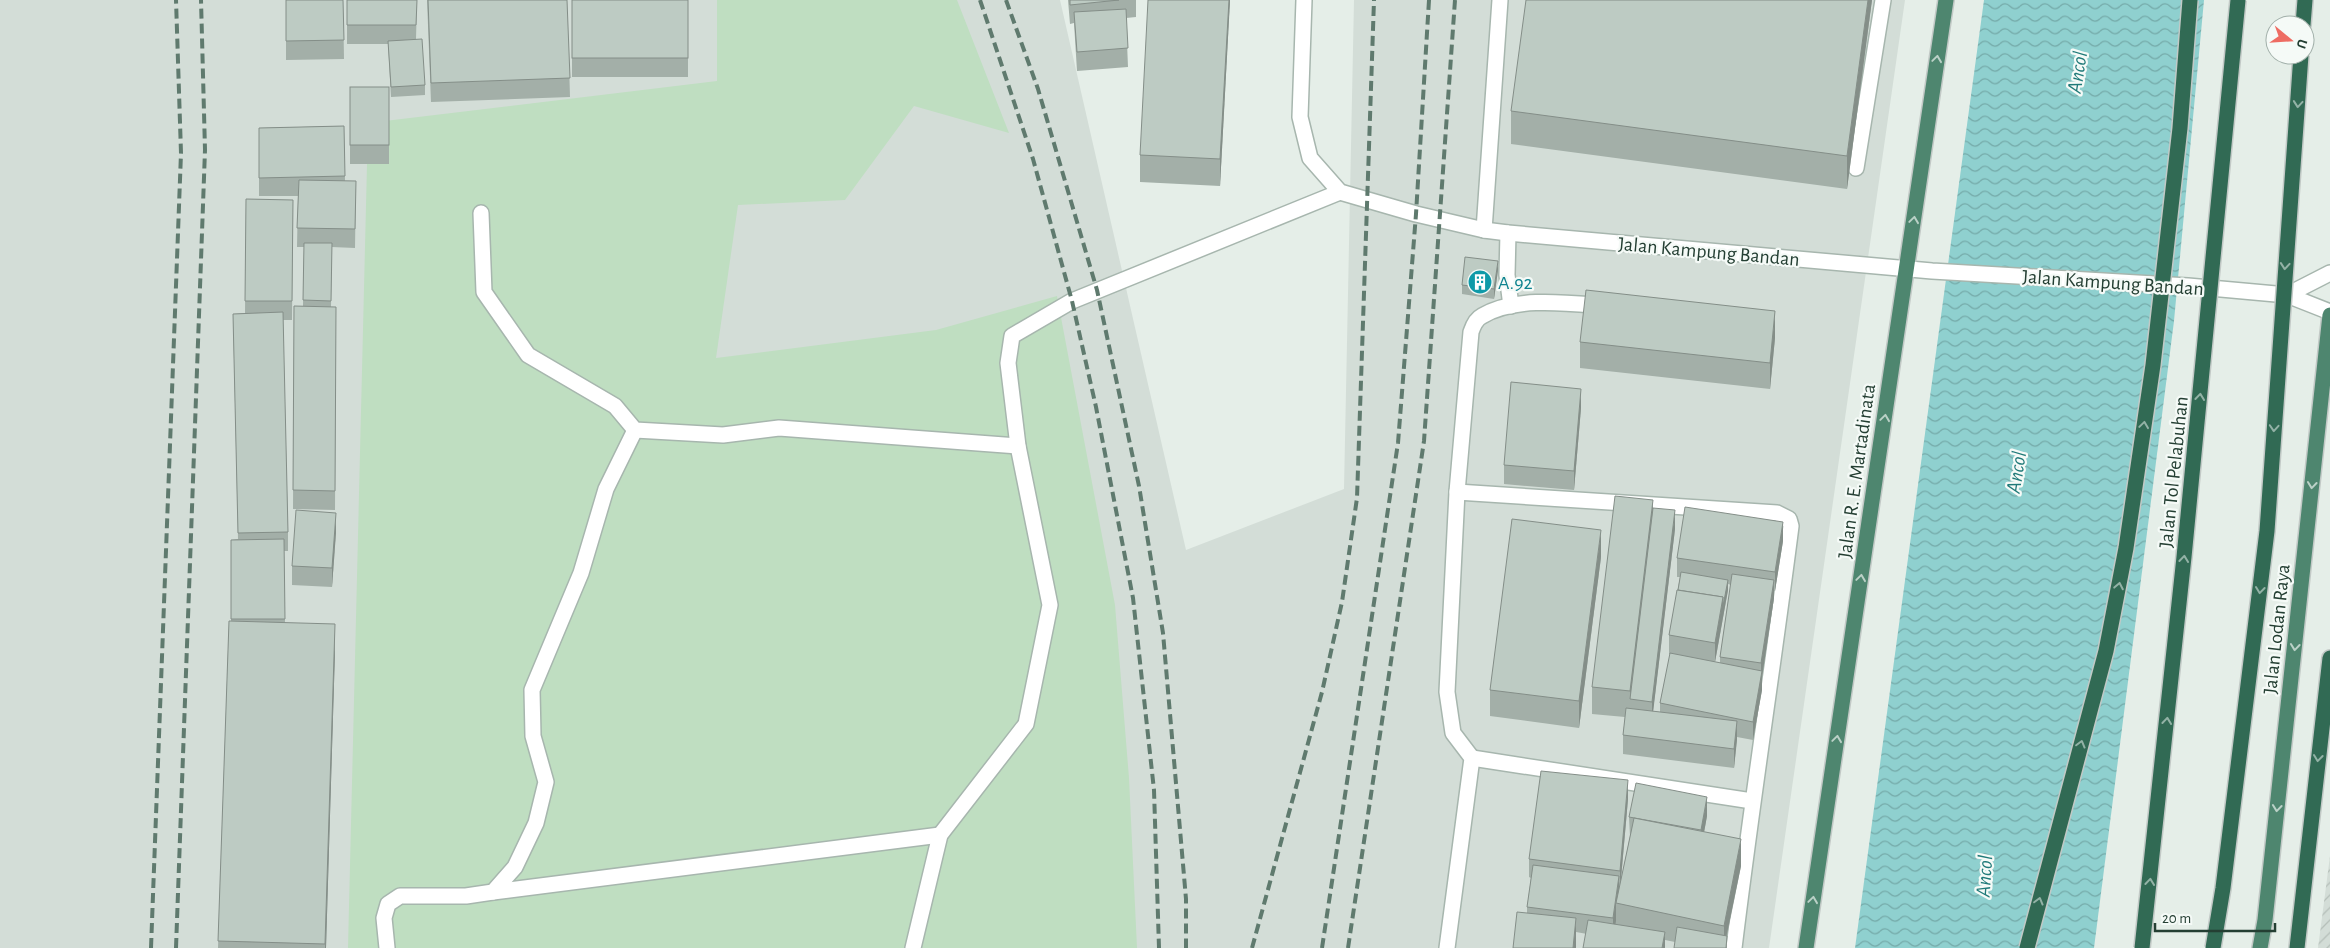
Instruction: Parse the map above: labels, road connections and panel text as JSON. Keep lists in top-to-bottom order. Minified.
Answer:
{"streets":{"highway":["Jalan R. E. Martadinata","Jalan Tol Pelabuhan","Jalan Lodan Raya"],"street":["Jalan Kampung Bandan"]},"crossings":[["Jalan Kampung Bandan","Jalan R. E. Martadinata"],["Jalan Kampung Bandan","Jalan Lodan Raya"]],"one_way":["Jalan R. E. Martadinata"],"water":["Ancol"],"places":{"building":["A.92"]},"scale_bar":"20 m","north":"right"}
